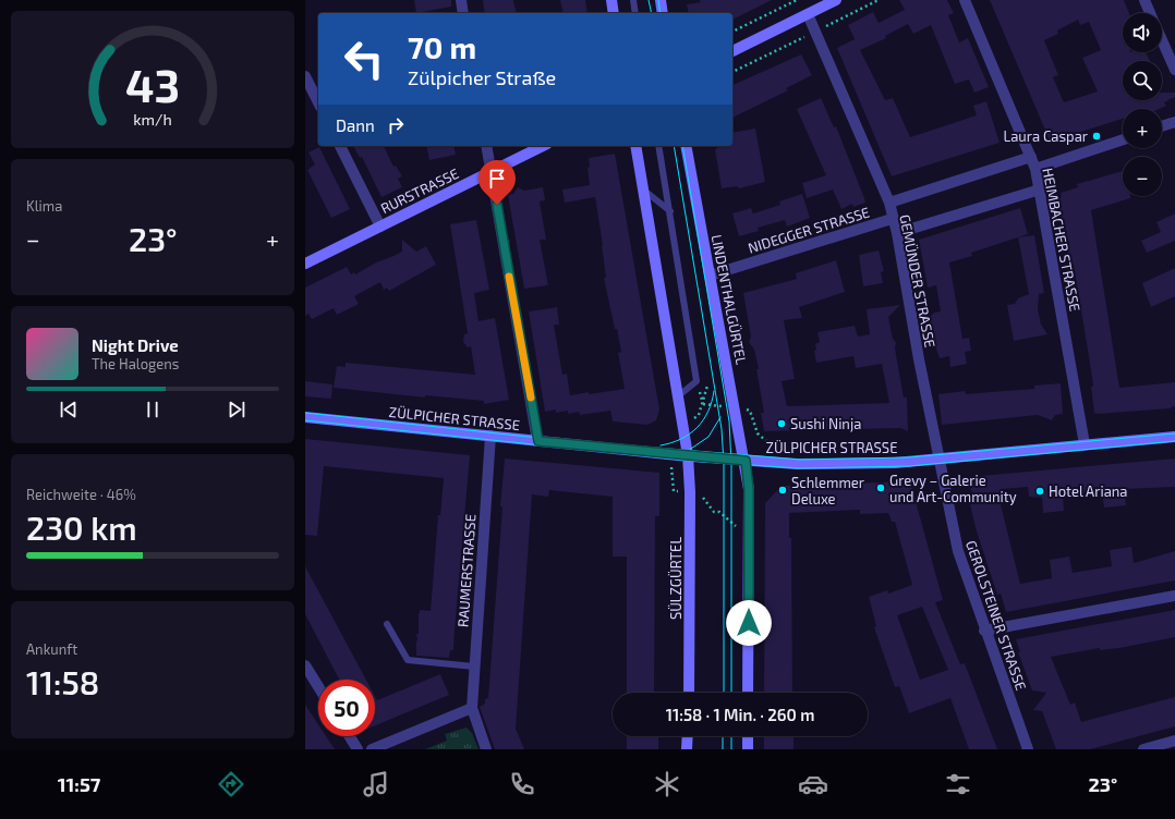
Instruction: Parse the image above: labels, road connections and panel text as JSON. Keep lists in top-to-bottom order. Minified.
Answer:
{"streets":{"street":["RURSTRASSE","NIDEGGER STRASSE","HEIMBACHER STRASSE","GEMÜNDER STRASSE","LINDENTHALGÜRTEL","ZÜLPICHER STRASSE","RAUMERSTRASSE","SÜLZGÜRTEL","GEROLSTEINER STRASSE"]},"crossings":[["NIDEGGER STRASSE","GEMÜNDER STRASSE"],["NIDEGGER STRASSE","LINDENTHALGÜRTEL"],["HEIMBACHER STRASSE","ZÜLPICHER STRASSE"],["GEMÜNDER STRASSE","ZÜLPICHER STRASSE"],["GEMÜNDER STRASSE","GEROLSTEINER STRASSE"],["LINDENTHALGÜRTEL","ZÜLPICHER STRASSE"],["ZÜLPICHER STRASSE","RAUMERSTRASSE"],["ZÜLPICHER STRASSE","SÜLZGÜRTEL"],["ZÜLPICHER STRASSE","GEROLSTEINER STRASSE"]],"places":["Laura Caspar","Sushi Ninja","Grevy – Galerie und Art-Community","Schlemmer Deluxe","Hotel Ariana"],"page":{"map_buttons":["+","−"],"turn":["70 m","Zülpicher Straße"],"then":"Dann","tile":["Klima",["Reichweite · 46%","230 km"],["Ankunft","11:58"]],"heat":["−","23°","+"],"song":["Night Drive","The Halogens"],"limit":"50","trip":"11:58 · 1 Min. · 260 m","tabs":["11:57","23°"],"gauge":["43","km/h"]}}
